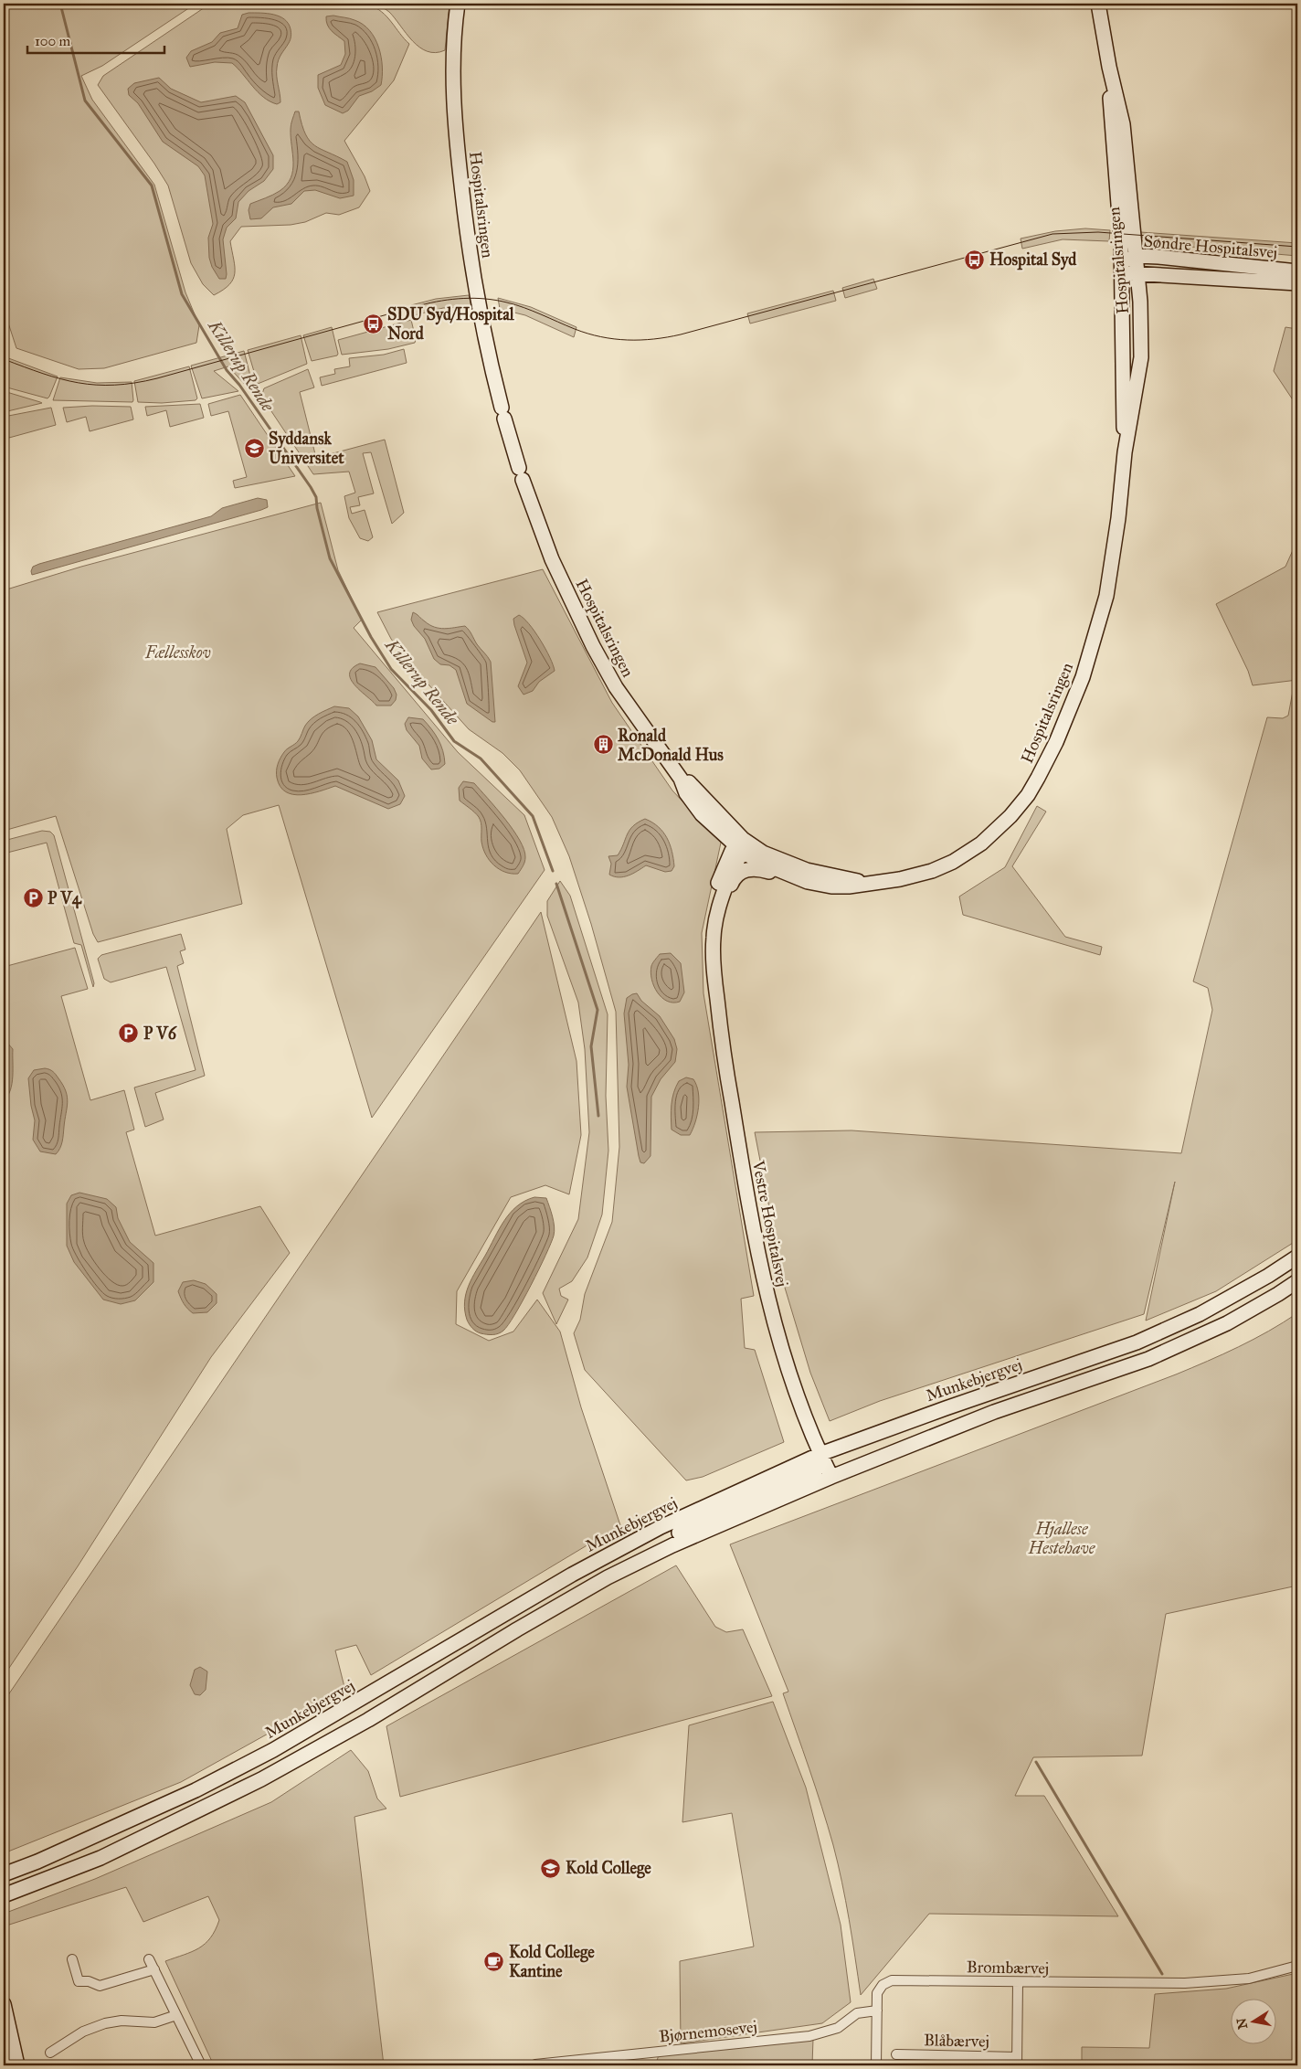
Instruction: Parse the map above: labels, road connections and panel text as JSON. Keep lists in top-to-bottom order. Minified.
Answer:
{"streets":{"street":["Hospitalsringen","Søndre Hospitalsvej","Vestre Hospitalsvej","Munkebjergvej","Brombærvej","Bjørnemosevej","Blåbærvej"]},"crossings":[["Hospitalsringen","Søndre Hospitalsvej"],["Hospitalsringen","Vestre Hospitalsvej"],["Vestre Hospitalsvej","Munkebjergvej"],["Brombærvej","Bjørnemosevej"],["Brombærvej","Blåbærvej"]],"water":["Killerup Rende"],"parks":["Fællesskov","Hjallese Hestehave"],"places":{"bus stop":["Hospital Syd","SDU Syd/Hospital Nord"],"school or university":["Syddansk Universitet","Kold College"],"building":["Ronald McDonald Hus"],"parking":["P V4","P V6"],"cafe":["Kold College Kantine"]},"scale_bar":"100 m","north":"left"}
